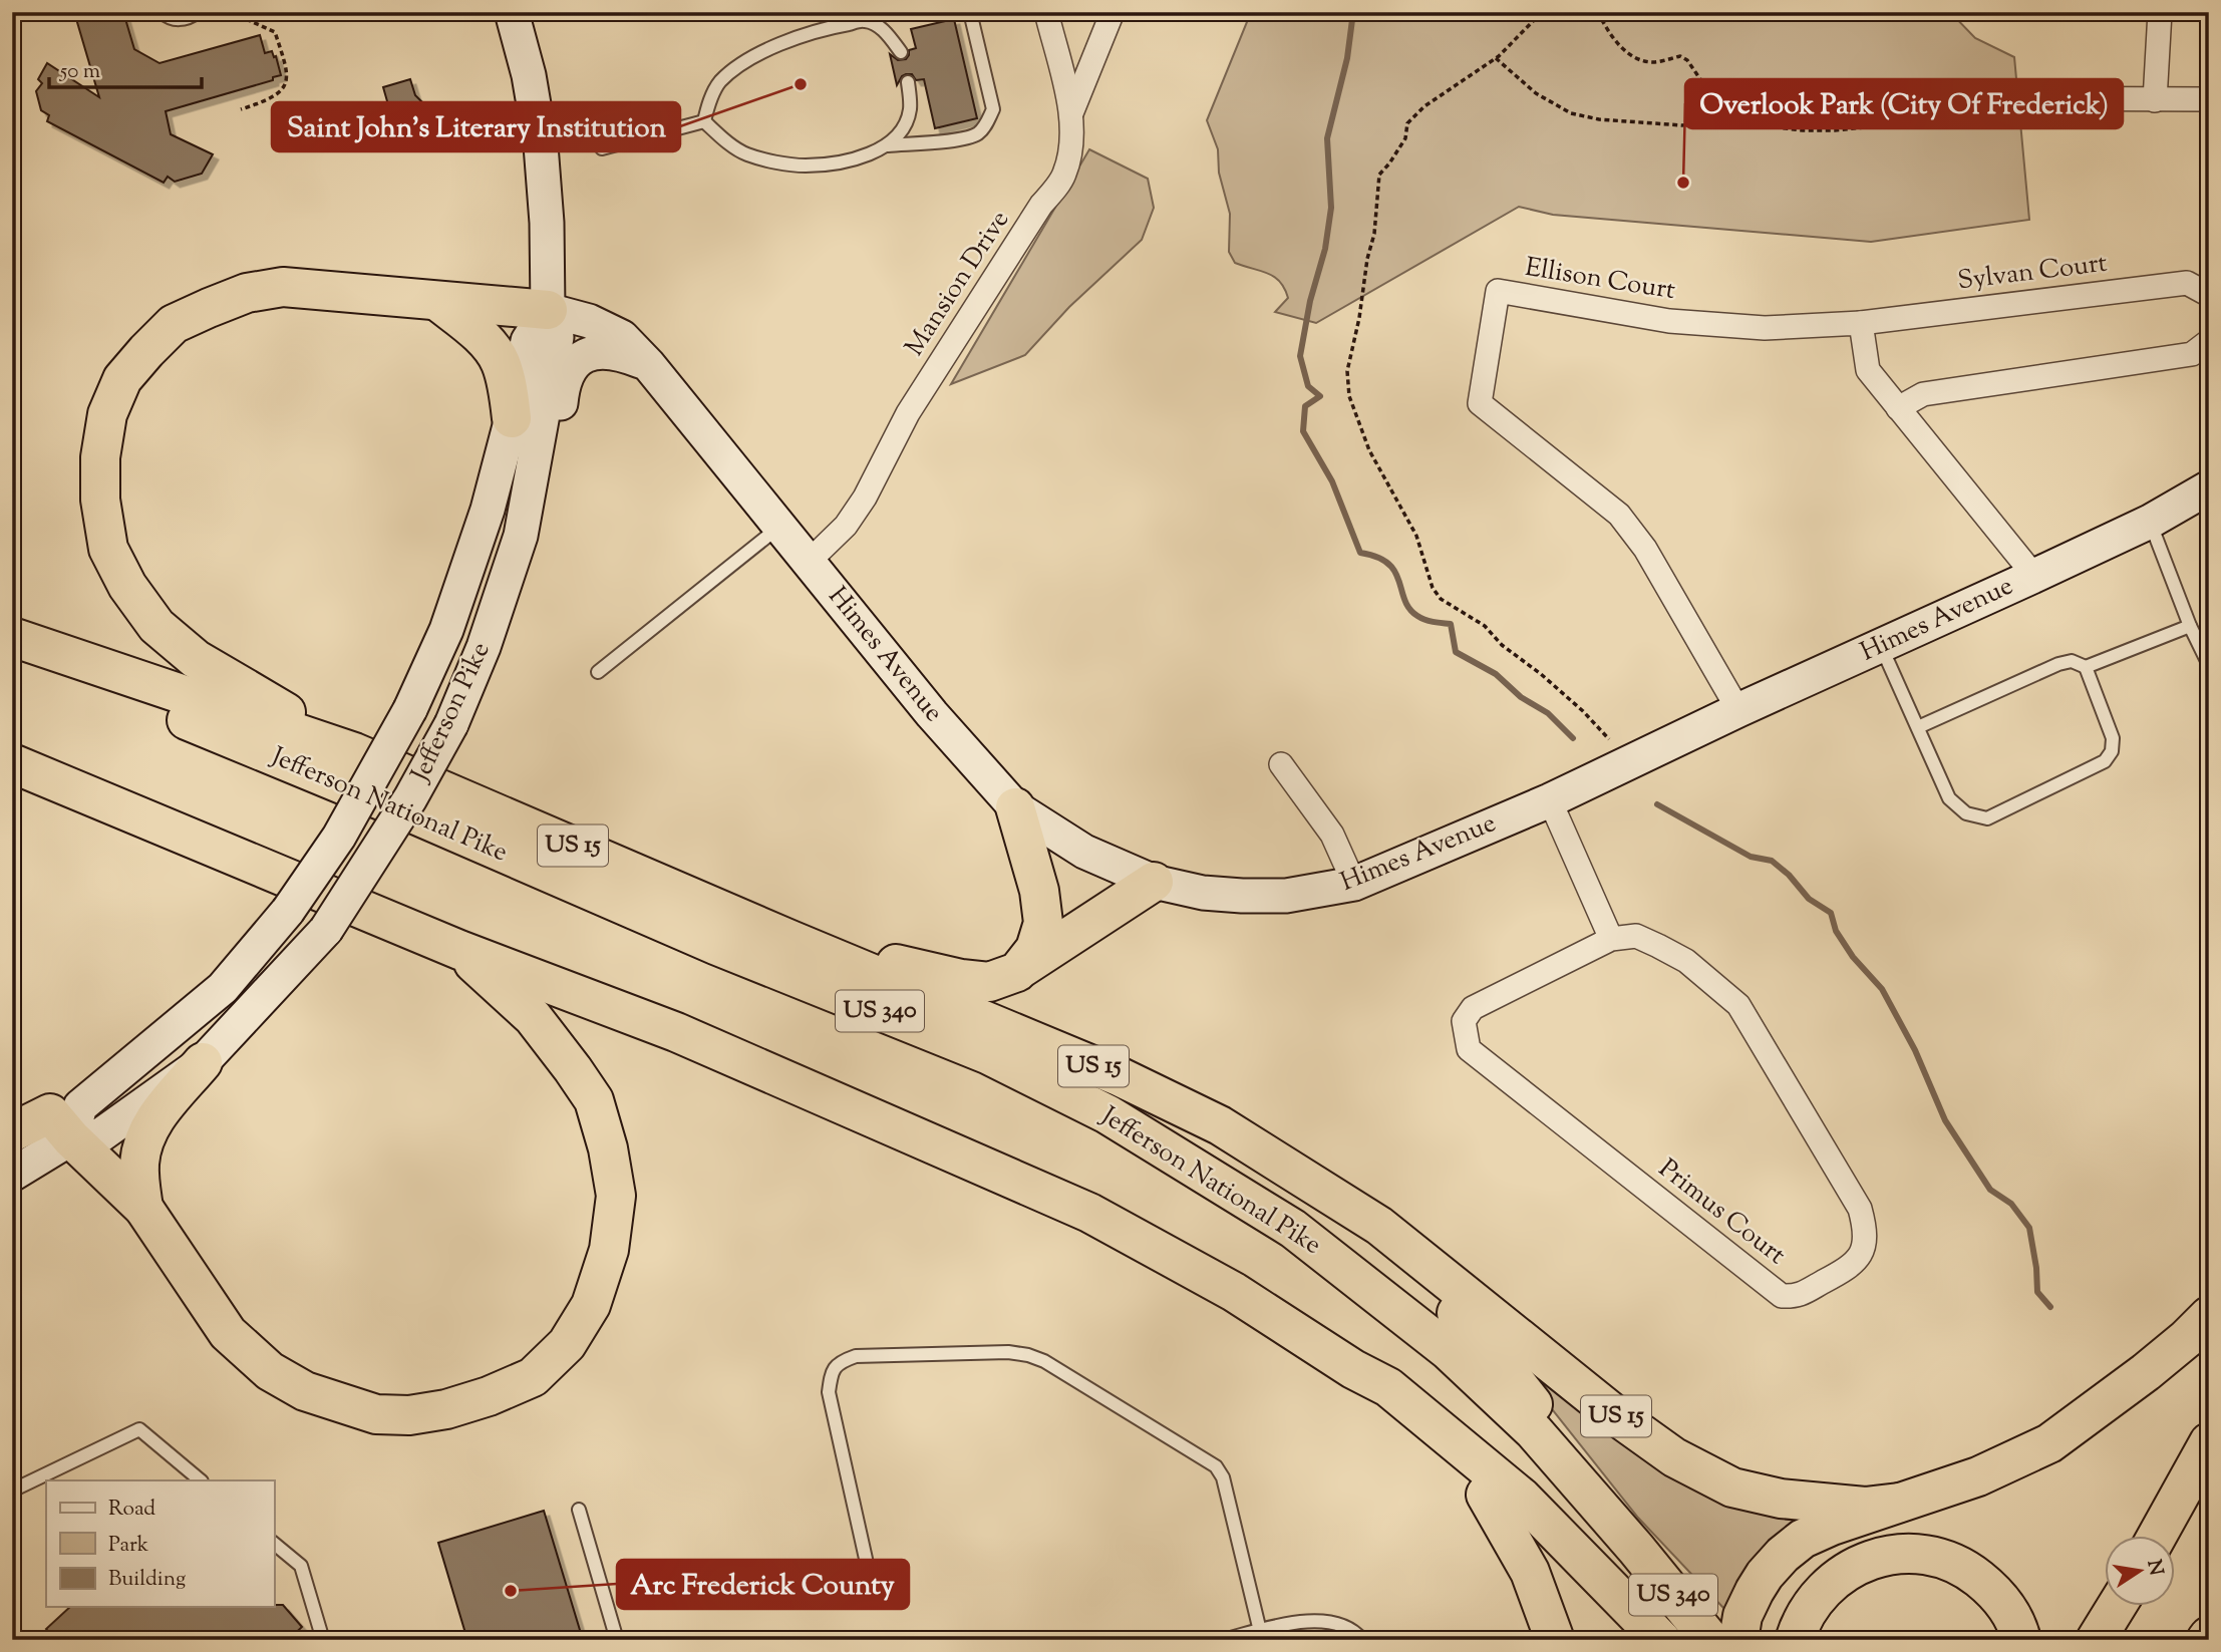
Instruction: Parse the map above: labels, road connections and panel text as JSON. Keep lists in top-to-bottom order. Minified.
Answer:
{"streets":{"highway":["Jefferson National Pike","US 15","US 340"],"main road":["Himes Avenue","Jefferson Pike"],"street":["Sylvan Court","Ellison Court","Mansion Drive","Primus Court"]},"crossings":[["Sylvan Court","Ellison Court"],["Ellison Court","Himes Avenue"],["Mansion Drive","Himes Avenue"],["Himes Avenue","Jefferson Pike"]],"places":["Saint John's Literary Institution","Overlook Park (City Of Frederick)","Arc Frederick County"],"legend":["Road","Park","Building"],"scale_bar":"50 m","north":"right"}
